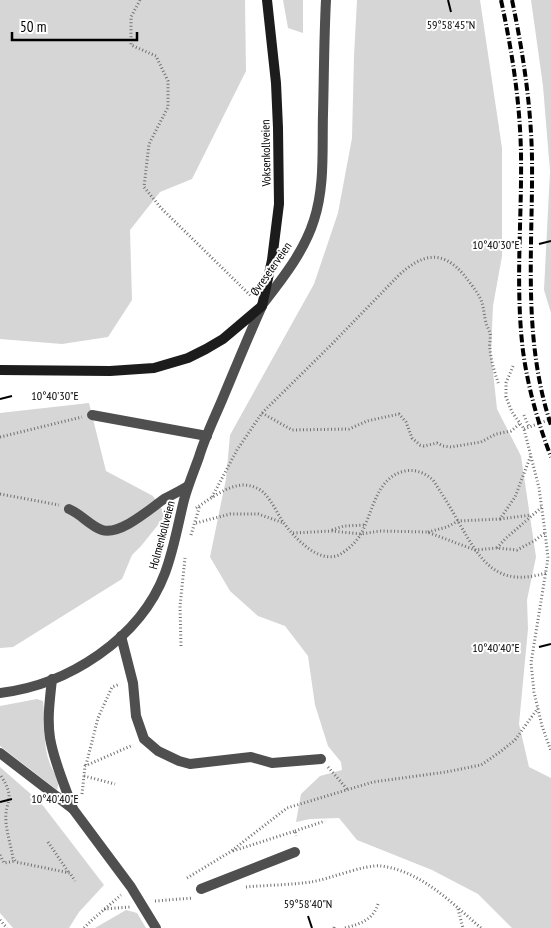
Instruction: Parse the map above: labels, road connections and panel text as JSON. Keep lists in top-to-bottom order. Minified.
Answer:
{"streets":{"main road":["Voksenkollveien","Øvreseterveien"],"street":["Holmenkollveien"]},"crossings":[["Voksenkollveien","Øvreseterveien"],["Voksenkollveien","Holmenkollveien"],["Øvreseterveien","Holmenkollveien"]],"scale_bar":"50 m","coordinates":["59°58'45\"N","10°40'30\"E","10°40'40\"E","59°58'40\"N"]}
